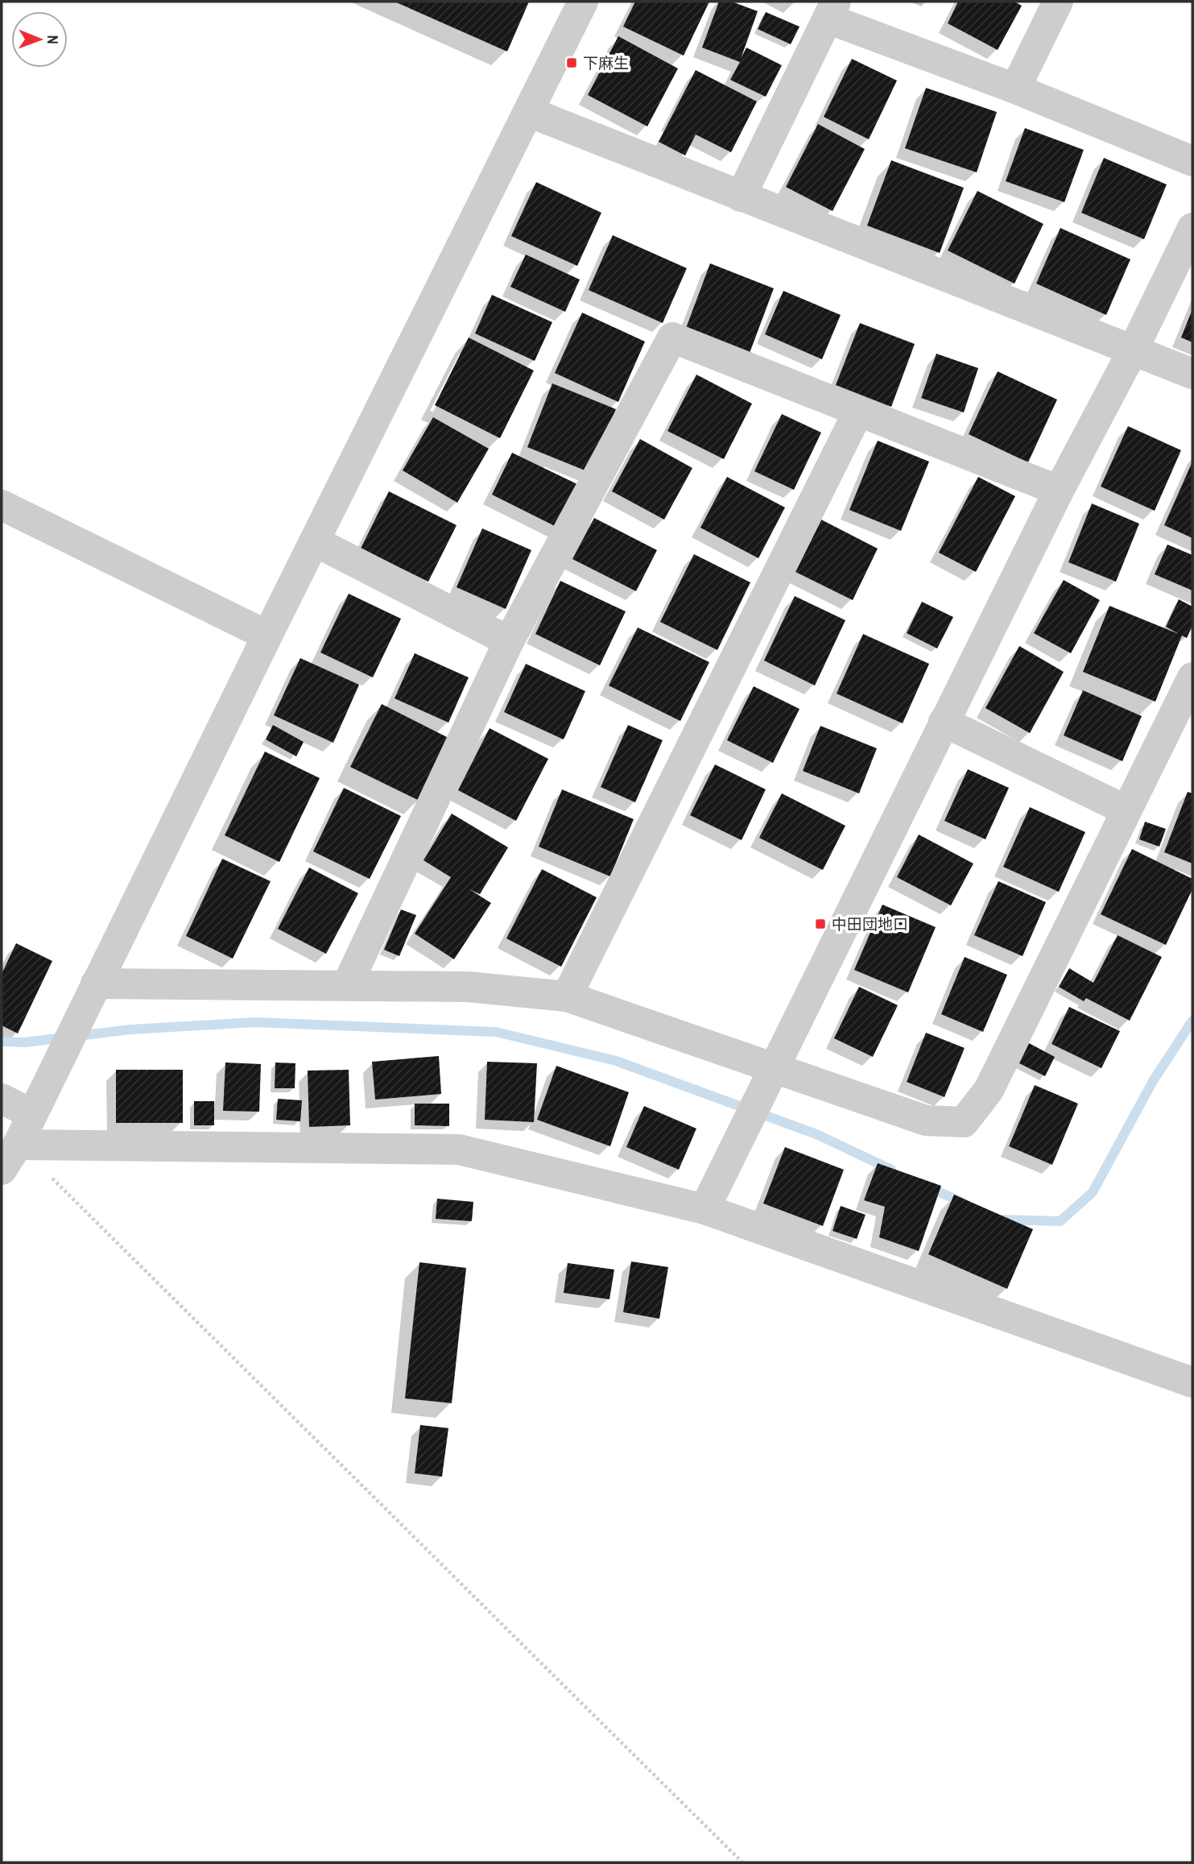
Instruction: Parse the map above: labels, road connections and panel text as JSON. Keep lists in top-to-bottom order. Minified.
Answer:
{"places":{"transit":["下麻生","中田団地口"]},"north":"right"}
